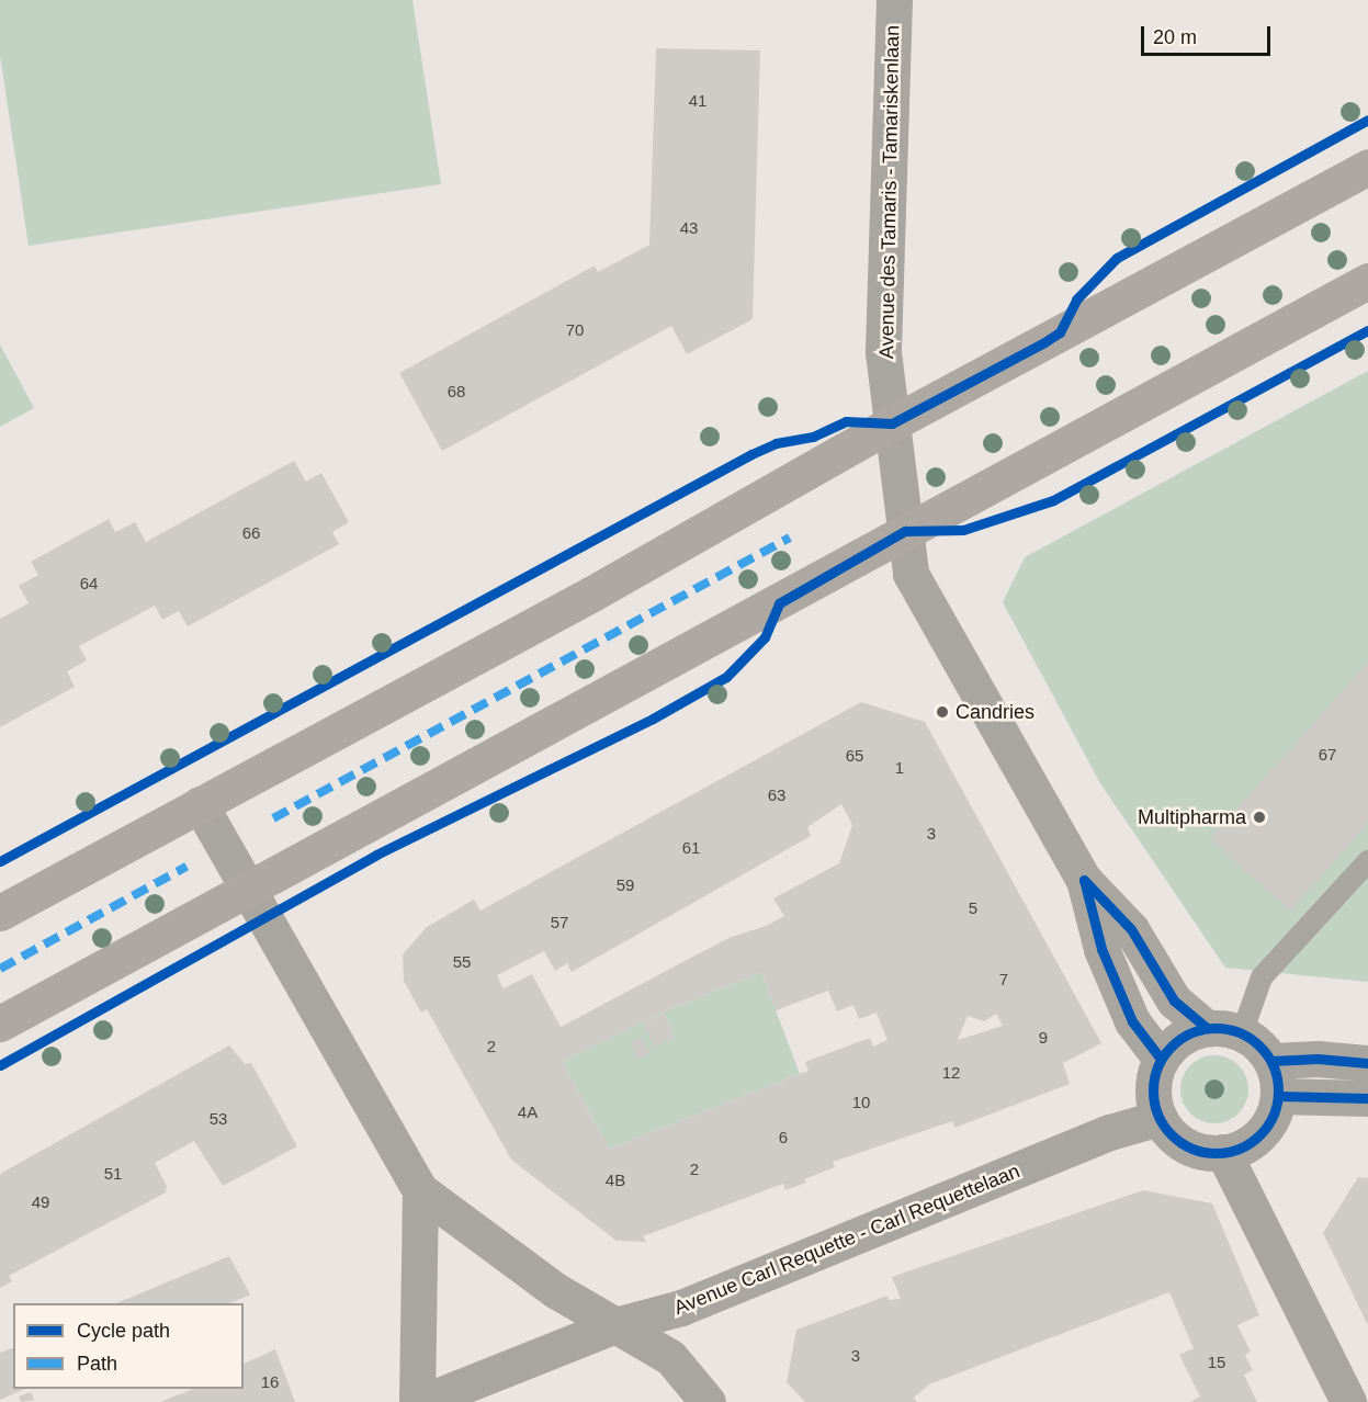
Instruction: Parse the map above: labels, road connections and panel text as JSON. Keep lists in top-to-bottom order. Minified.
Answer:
{"streets":{"street":["Avenue des Tamaris - Tamariskenlaan","Avenue Carl Requette - Carl Requettelaan"]},"places":["Candries","Multipharma"],"house_numbers":["41","43","70","68","66","64","67","65","1","63","3","61","59","5","57","55","7","9","2","12","10","4A","53","6","2","51","4B","49","3","15","16"],"legend":["Cycle path","Path"],"scale_bar":"20 m"}
